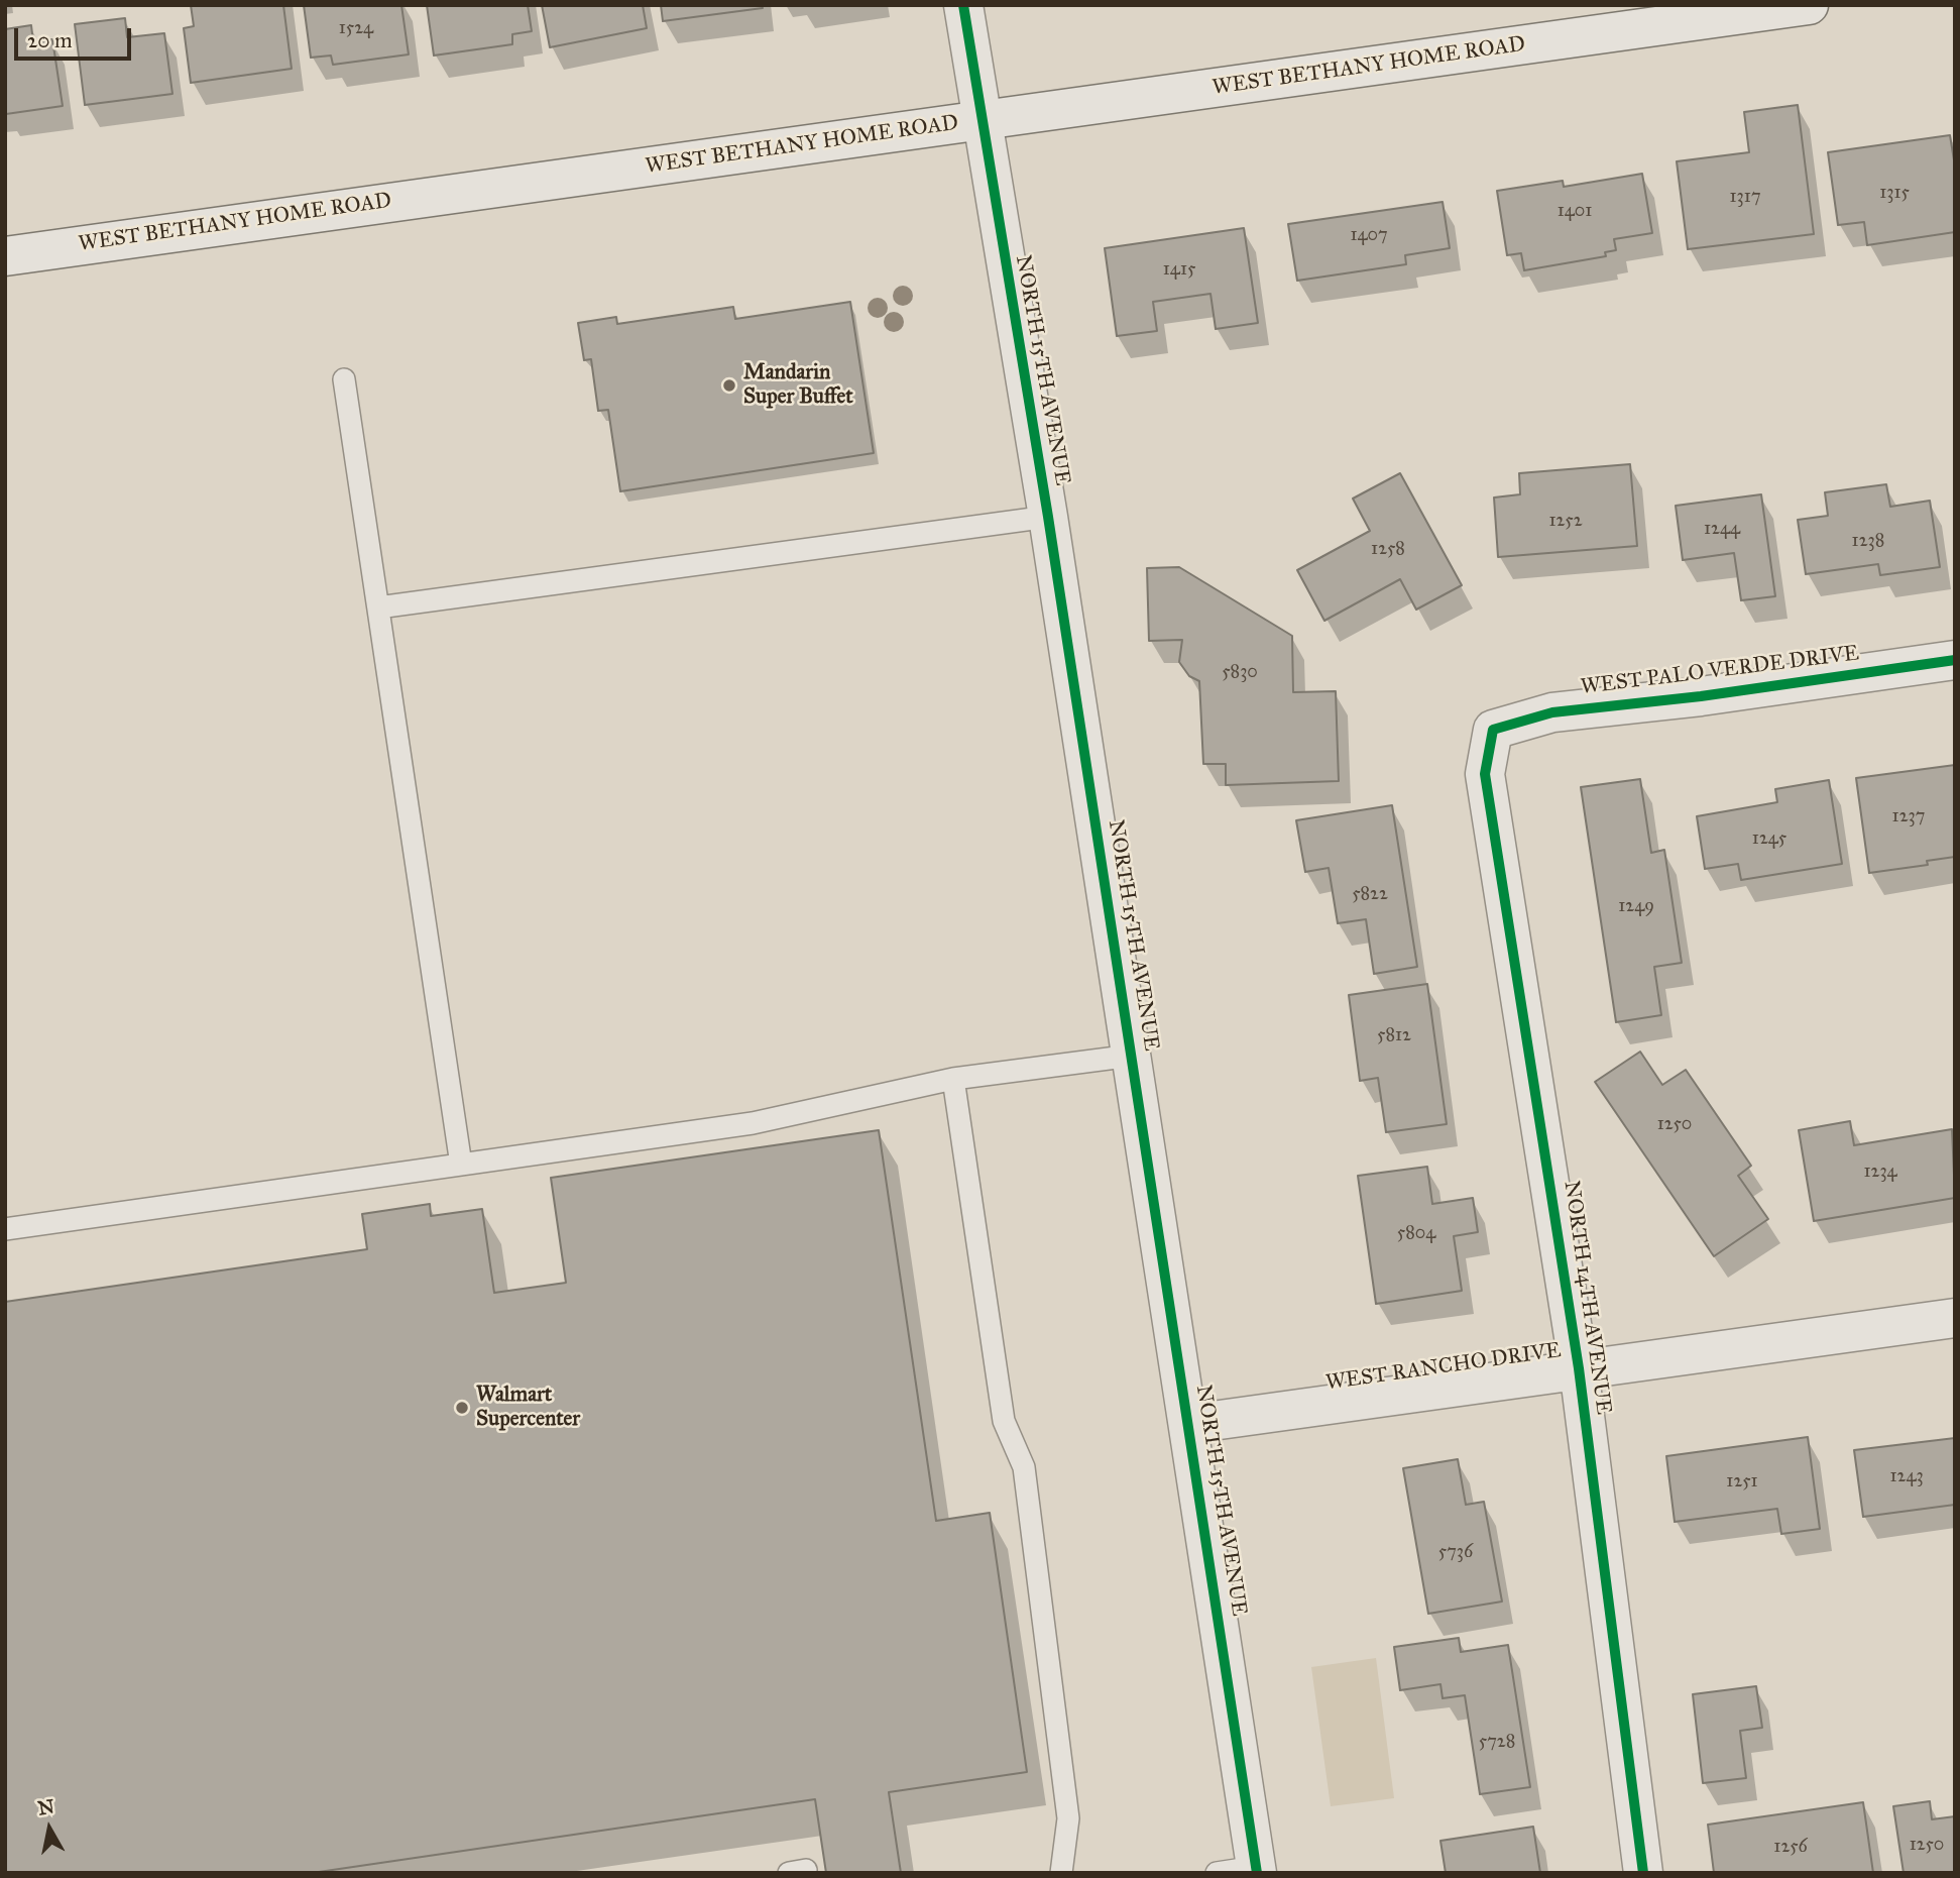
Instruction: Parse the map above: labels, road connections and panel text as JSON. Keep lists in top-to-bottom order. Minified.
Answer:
{"streets":{"street":["WEST BETHANY HOME ROAD","NORTH 15TH AVENUE","WEST PALO VERDE DRIVE","NORTH 14TH AVENUE","WEST RANCHO DRIVE"]},"crossings":[["WEST BETHANY HOME ROAD","NORTH 15TH AVENUE"],["NORTH 15TH AVENUE","WEST RANCHO DRIVE"],["WEST PALO VERDE DRIVE","NORTH 14TH AVENUE"],["NORTH 14TH AVENUE","WEST RANCHO DRIVE"]],"places":["Mandarin Super Buffet","Walmart Supercenter"],"house_numbers":["1524","1315","1317","1401","1407","1415","1252","1244","1238","1258","5830","1237","1245","5822","1249","5812","1250","1234","5804","1243","1251","5736","5728","1250","1256"],"scale_bar":"20 m","north":"top"}
